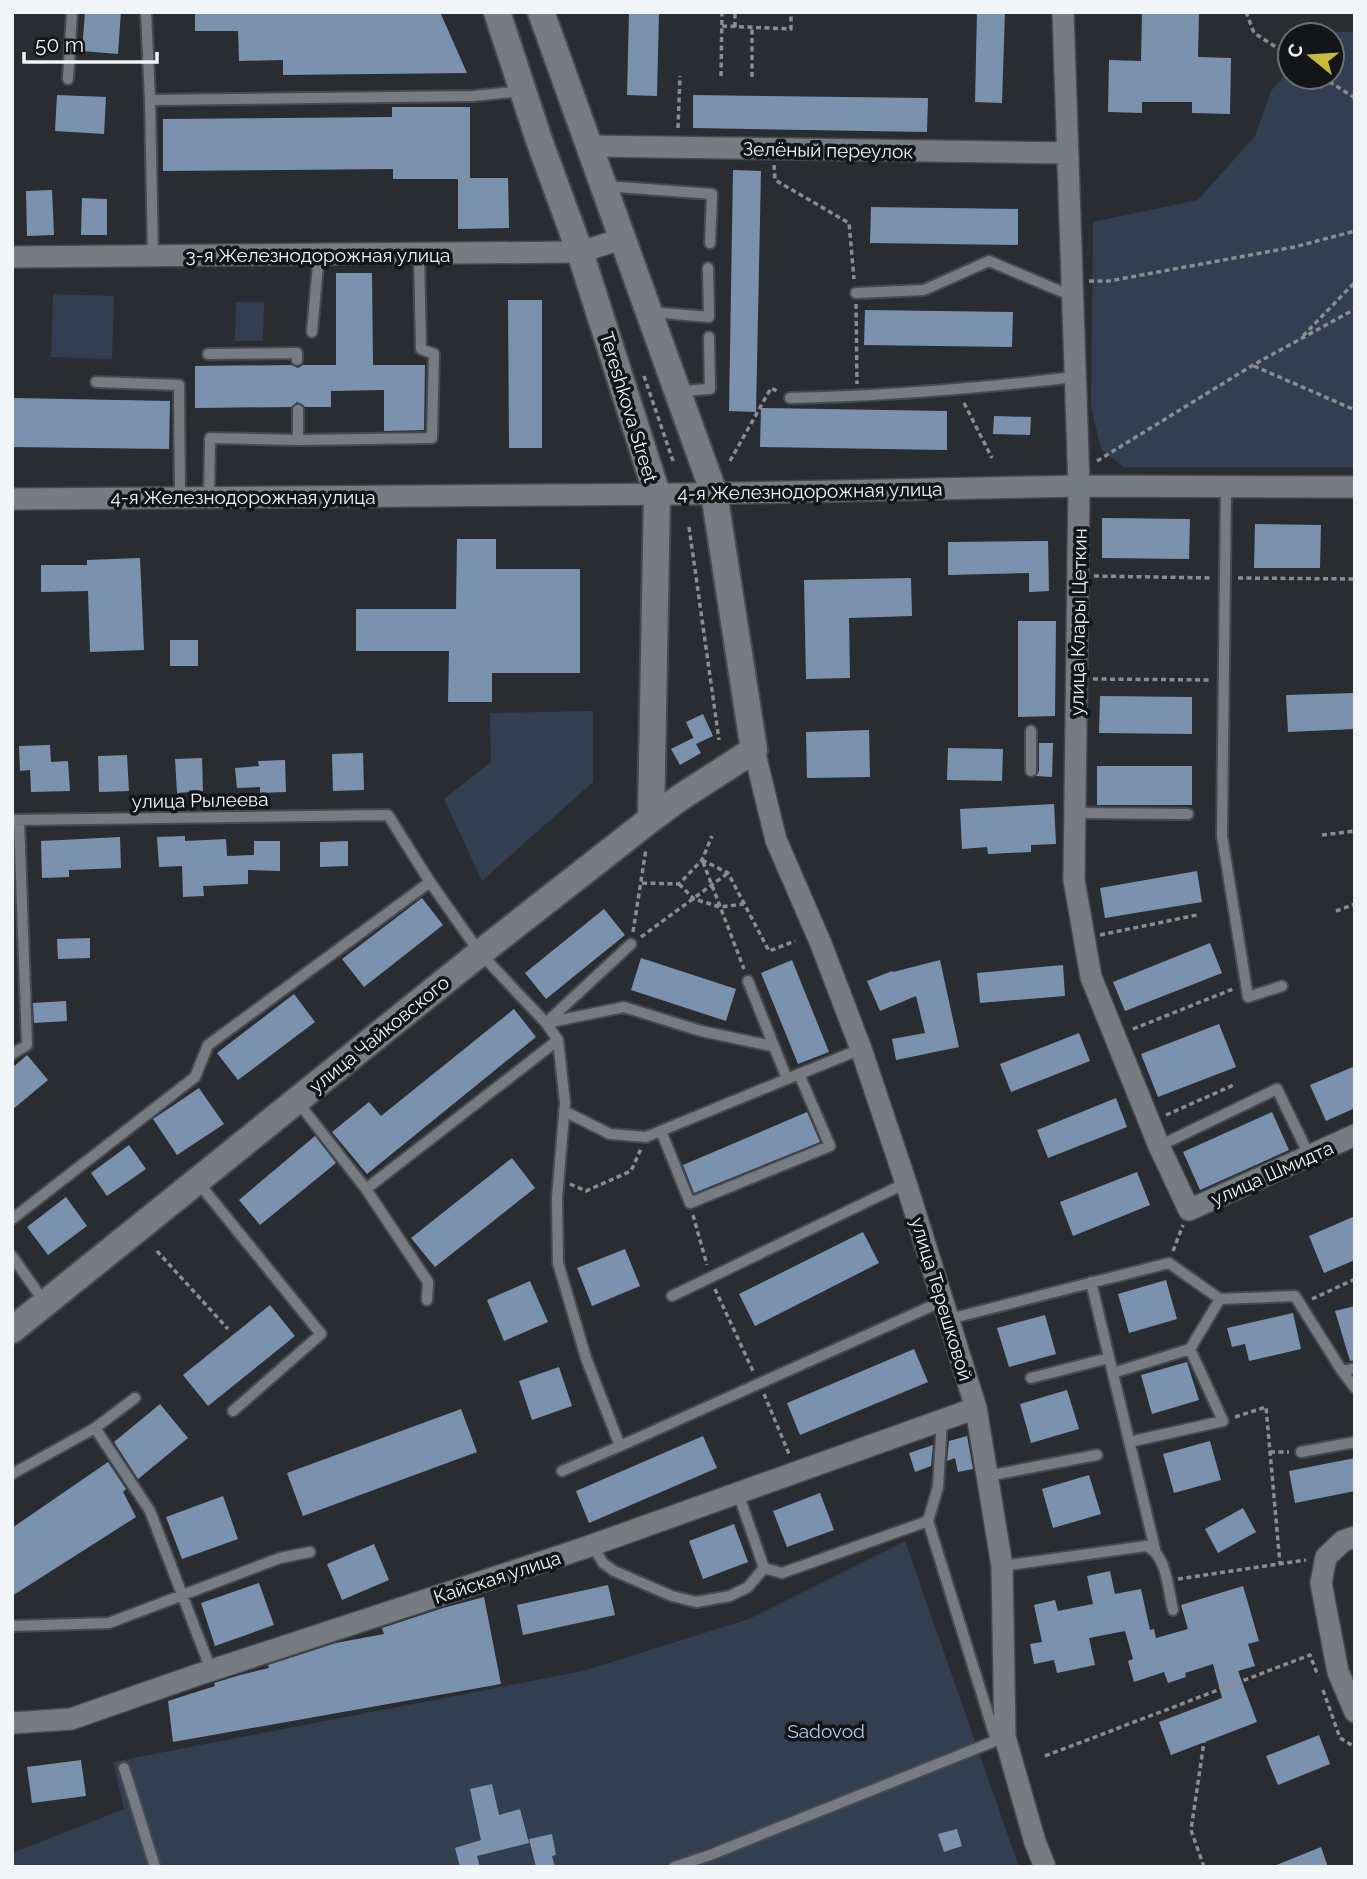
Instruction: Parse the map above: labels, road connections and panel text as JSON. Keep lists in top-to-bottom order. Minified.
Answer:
{"streets":{"street":["Зелёный переулок","3-я Железнодорожная улица","Tereshkova Street","4-я Железнодорожная улица","улица Клары Цеткин","улица Чайковского","улица Шмидта","улица Терешковой","Кайская улица"],"lane":["улица Рылеева"]},"crossings":[["Зелёный переулок","улица Клары Цеткин"],["3-я Железнодорожная улица","Tereshkova Street"],["Tereshkova Street","4-я Железнодорожная улица"],["Tereshkova Street","улица Чайковского"],["4-я Железнодорожная улица","улица Клары Цеткин"],["улица Клары Цеткин","улица Шмидта"],["улица Чайковского","улица Терешковой"],["улица Терешковой","Кайская улица"]],"parks":["Sadovod"],"scale_bar":"50 m","north":"left"}
